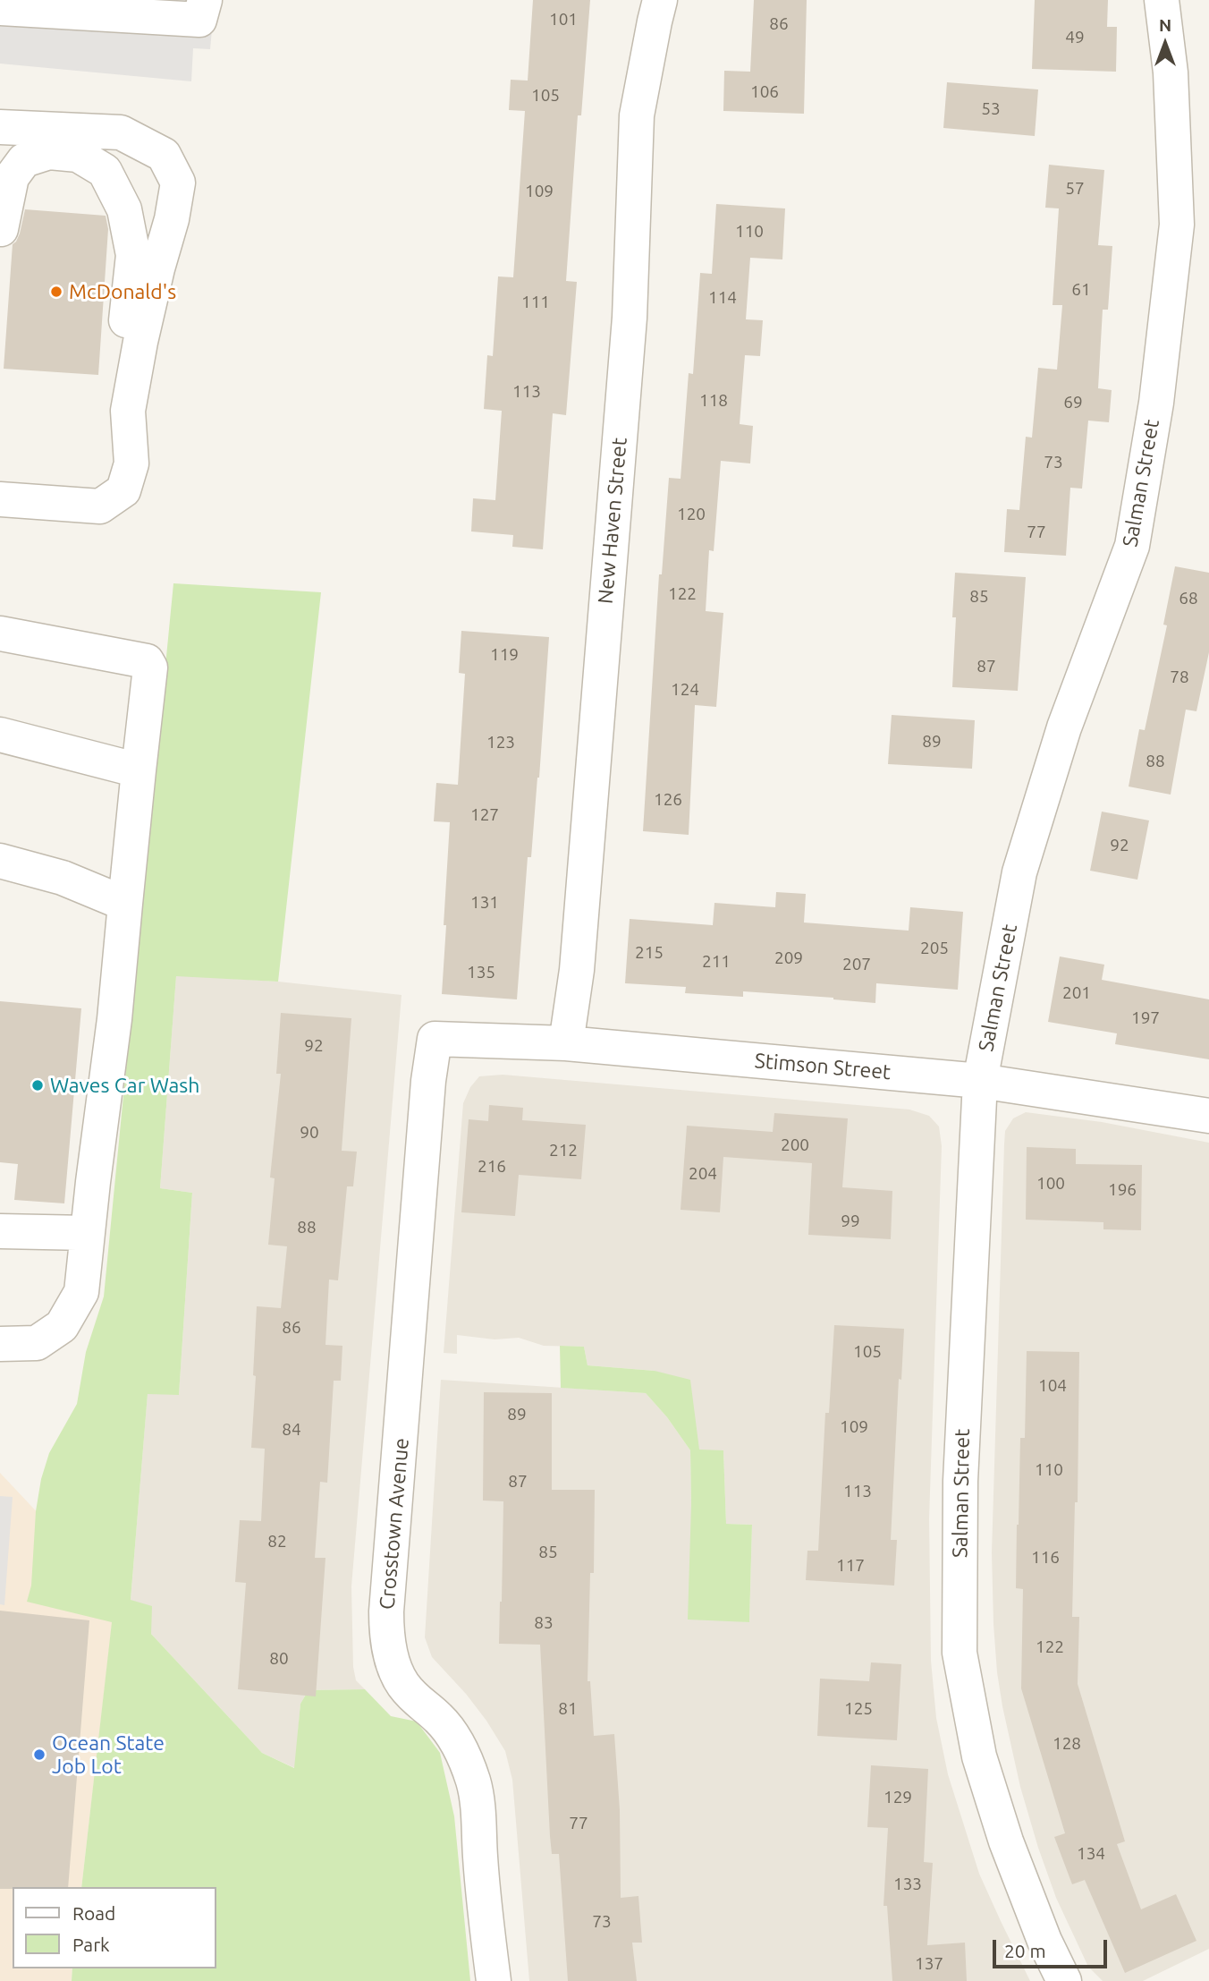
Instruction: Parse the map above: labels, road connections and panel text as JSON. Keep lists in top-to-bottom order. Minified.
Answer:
{"streets":{"street":["Salman Street","New Haven Street","Stimson Street","Crosstown Avenue"]},"crossings":[["Salman Street","Stimson Street"],["New Haven Street","Stimson Street"],["Stimson Street","Crosstown Avenue"]],"places":["McDonald's","Waves Car Wash","Ocean State Job Lot"],"house_numbers":["101","86","49","106","105","53","57","109","110","61","114","111","113","118","69","73","120","77","122","85","68","119","87","78","124","89","123","88","126","127","92","131","205","215","209","211","207","135","201","197","92","90","200","212","216","204","100","196","99","88","86","105","104","89","109","84","110","87","113","82","85","116","117","83","122","80","81","125","128","129","77","134","133","73","137"],"legend":["Road","Park"],"scale_bar":"20 m","north":"top"}
